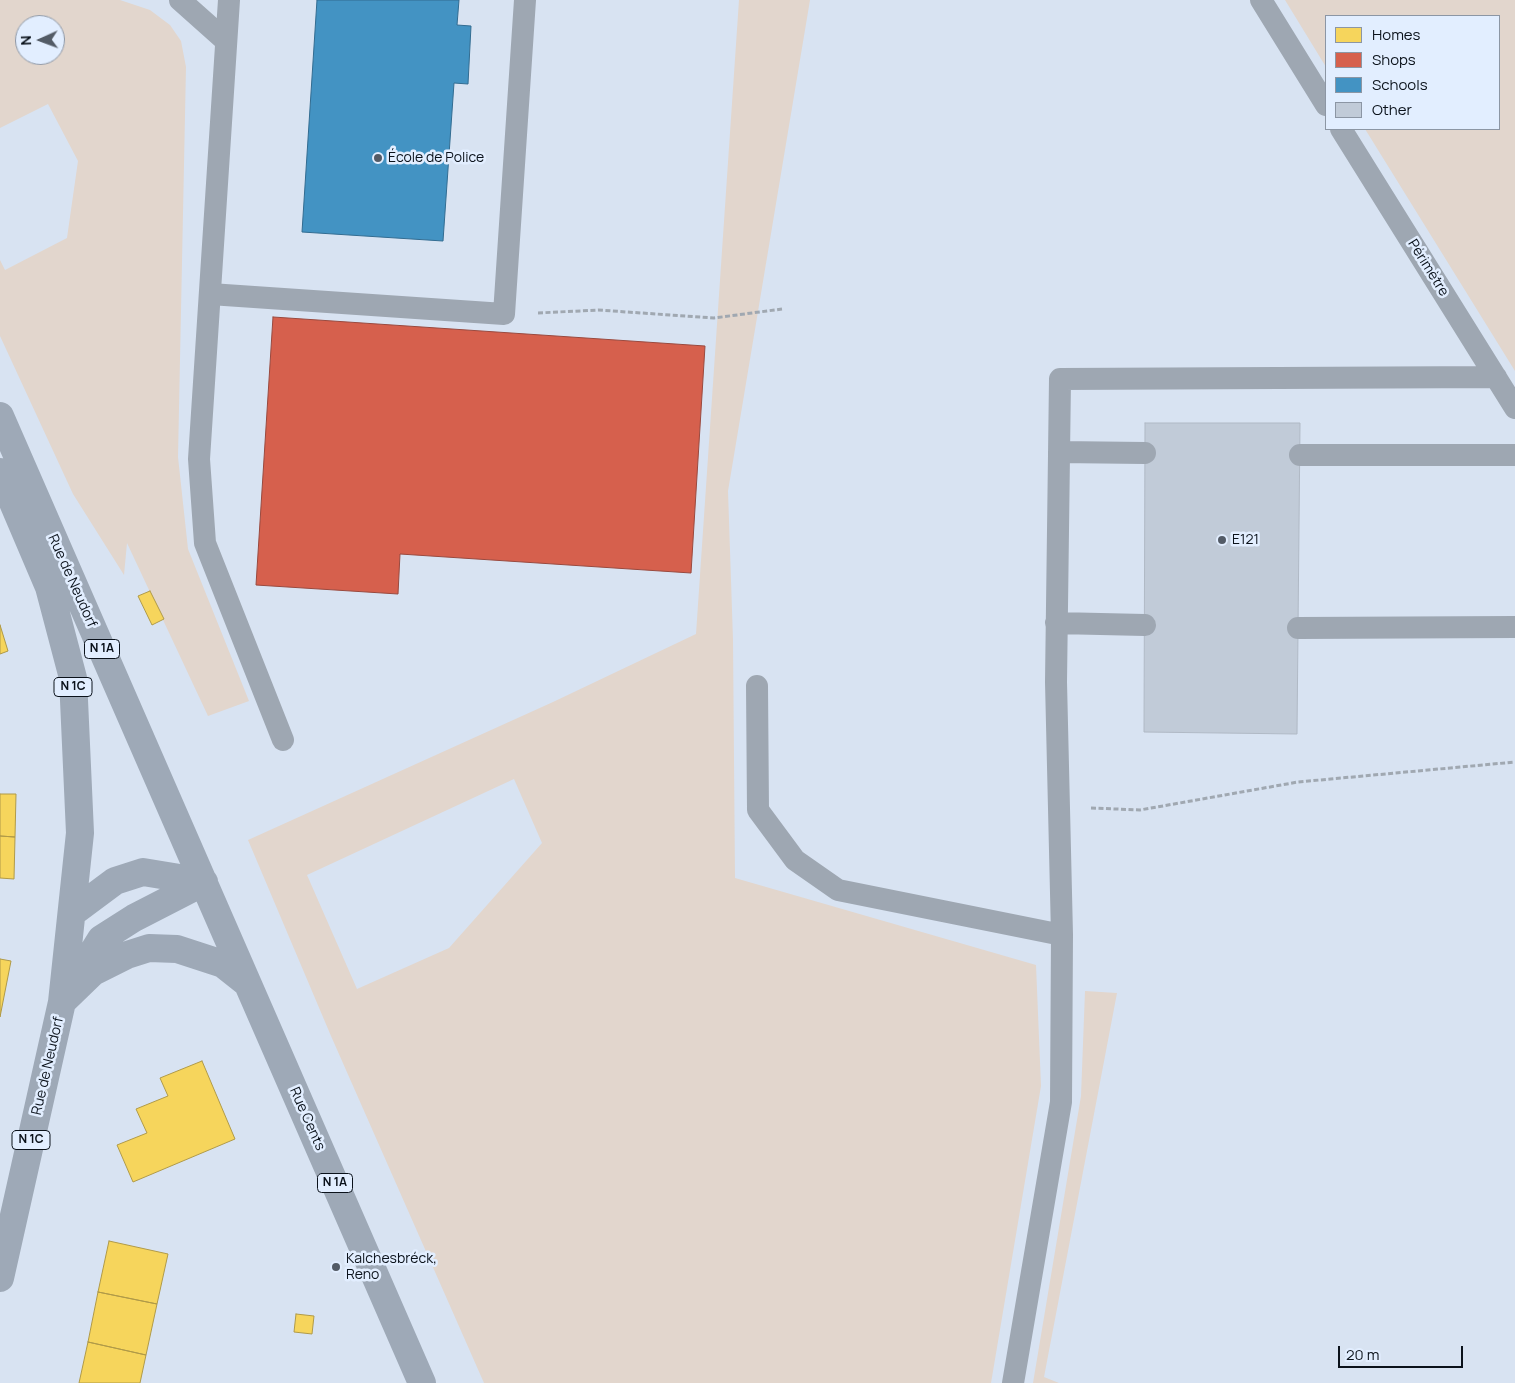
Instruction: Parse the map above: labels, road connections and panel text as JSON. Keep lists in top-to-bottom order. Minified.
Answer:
{"streets":{"main road":["Rue de Neudorf","N 1A","N 1C","Rue Cents"],"lane":["Périmètre"]},"crossings":[["Rue de Neudorf","Rue Cents"]],"places":["École de Police","E121","Kalchesbréck, Reno"],"legend":["Homes","Shops","Schools","Other"],"scale_bar":"20 m","north":"left"}
